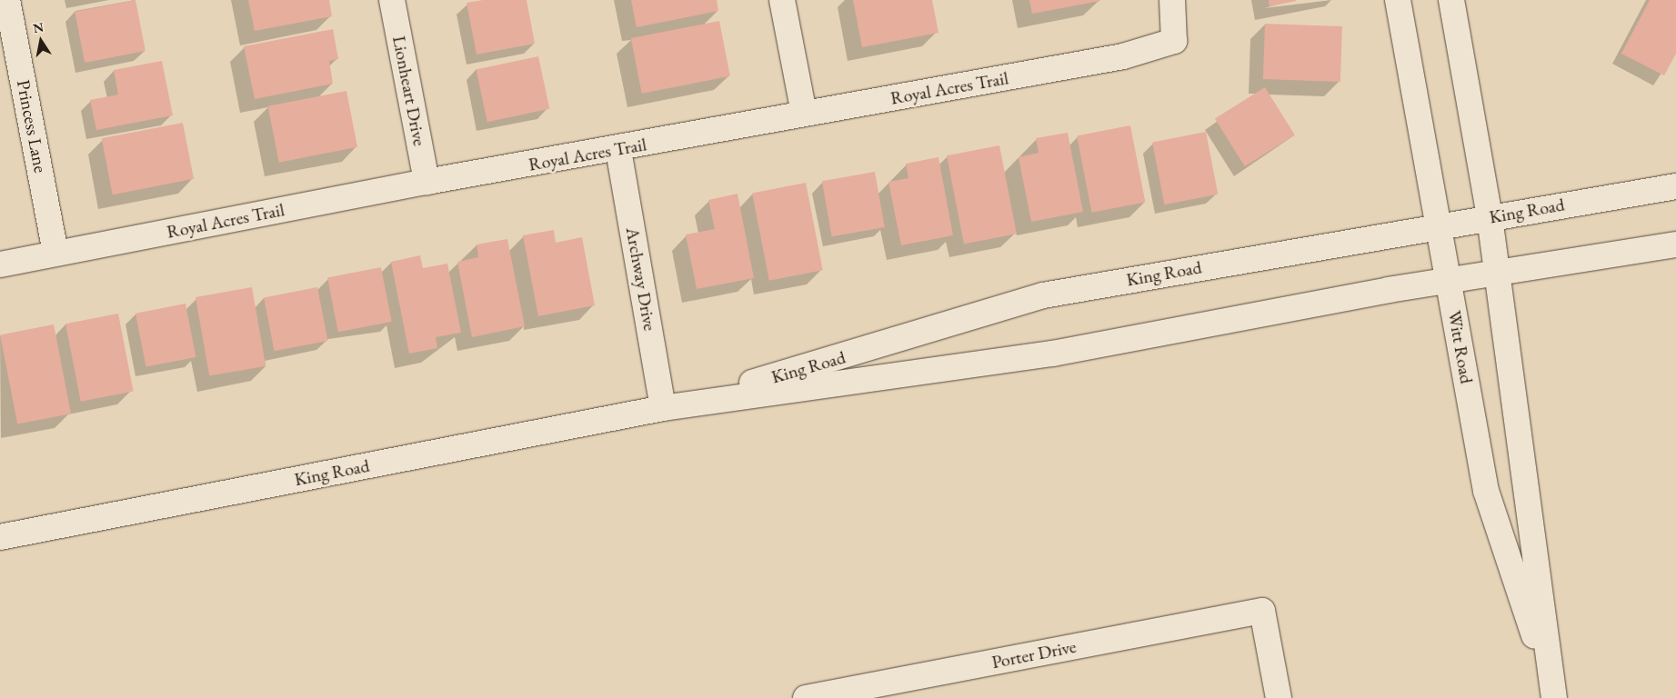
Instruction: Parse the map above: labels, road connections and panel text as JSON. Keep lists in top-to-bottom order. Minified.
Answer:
{"streets":{"street":["Royal Acres Trail","Lionheart Drive","Princess Lane","King Road","Archway Drive","Witt Road","Porter Drive"]},"crossings":[["Royal Acres Trail","Lionheart Drive"],["Royal Acres Trail","Princess Lane"],["Royal Acres Trail","Archway Drive"],["King Road","Archway Drive"],["King Road","Witt Road"]],"north":"top"}
